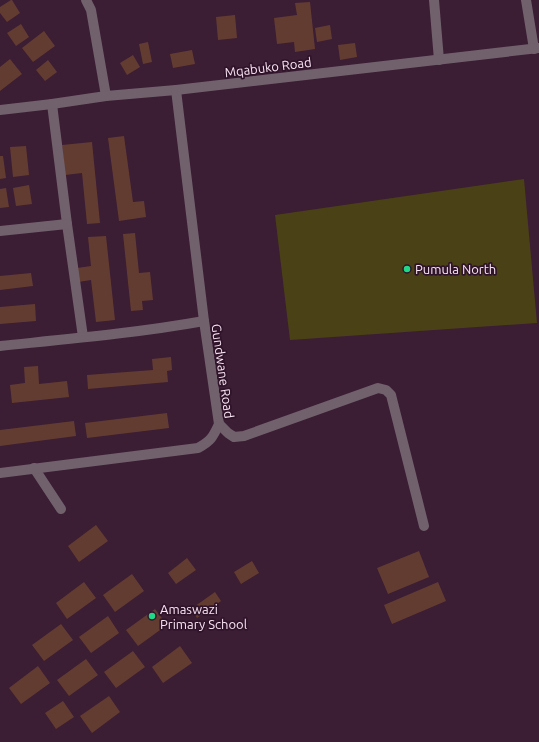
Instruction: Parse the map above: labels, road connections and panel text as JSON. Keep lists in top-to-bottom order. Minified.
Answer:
{"streets":{"street":["Mqabuko Road","Gundwane Road"]},"crossings":[["Mqabuko Road","Gundwane Road"]],"places":["Pumula North","Amaswazi Primary School"]}
